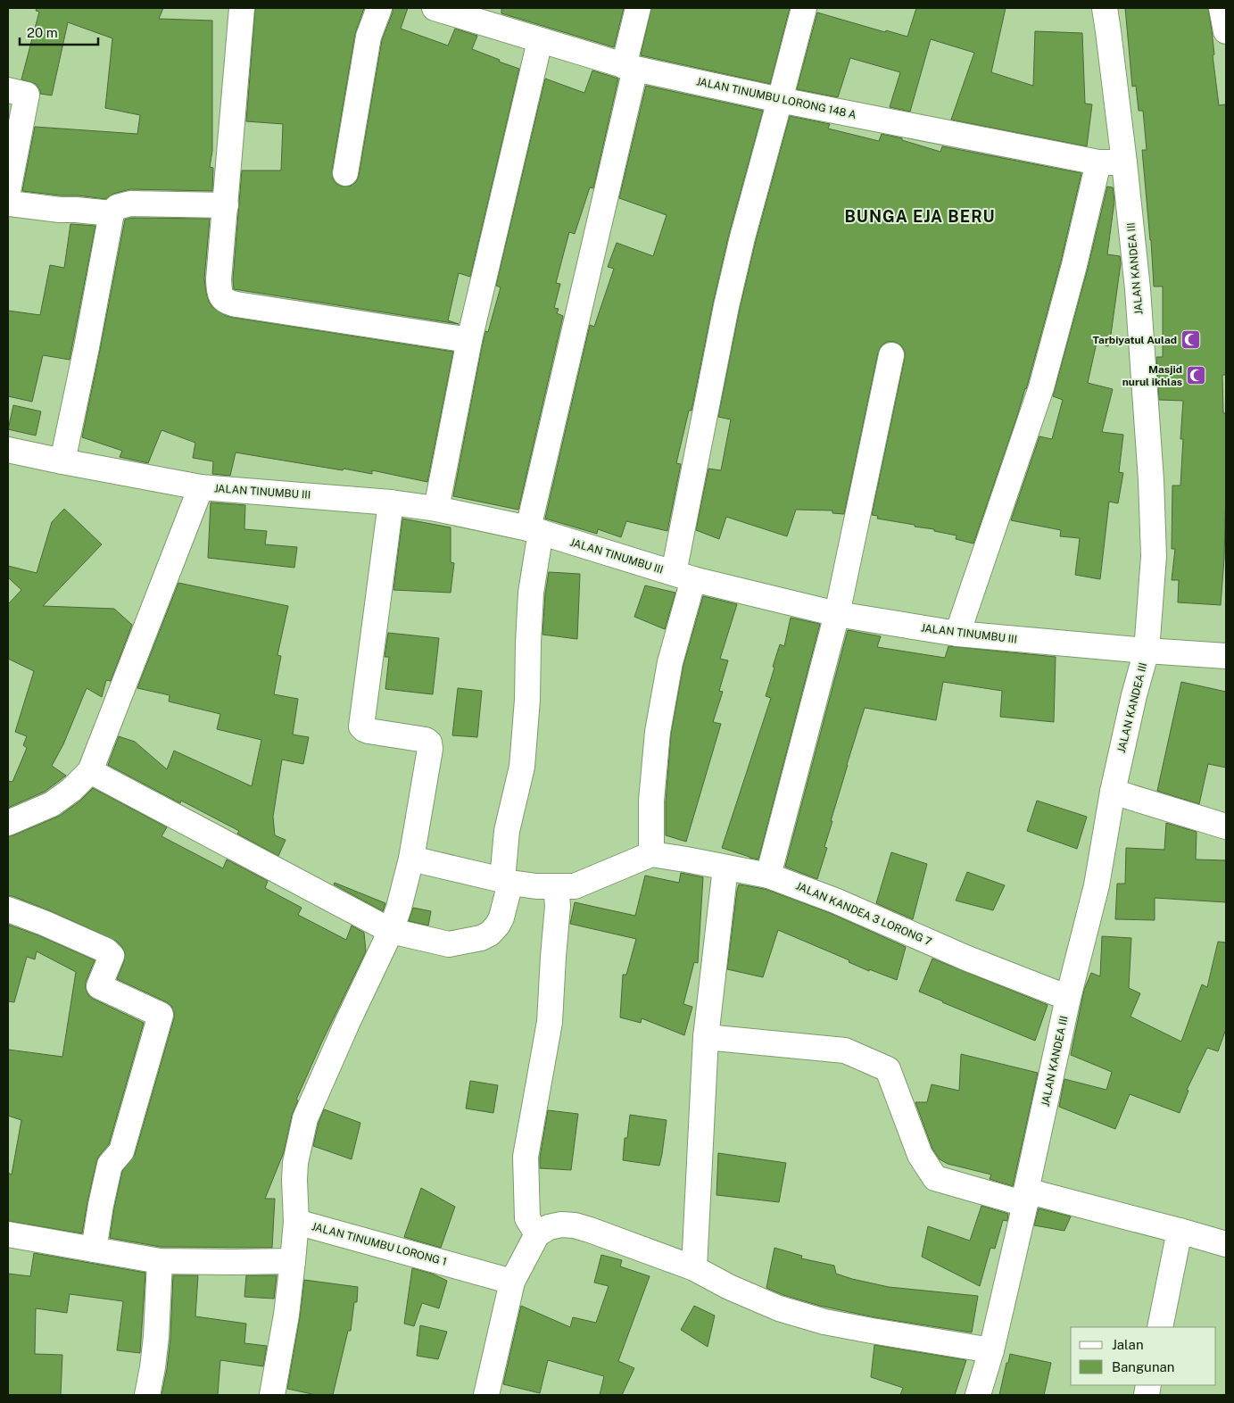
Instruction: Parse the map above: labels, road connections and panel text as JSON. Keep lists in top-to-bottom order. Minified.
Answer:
{"streets":{"street":["JALAN TINUMBU LORONG 148 A","JALAN KANDEA III","JALAN TINUMBU III","JALAN KANDEA 3 LORONG 7","JALAN TINUMBU LORONG 1"]},"crossings":[["JALAN TINUMBU LORONG 148 A","JALAN KANDEA III"],["JALAN KANDEA III","JALAN TINUMBU III"],["JALAN KANDEA III","JALAN KANDEA 3 LORONG 7"]],"districts":["BUNGA EJA BERU"],"places":{"mosque":["Tarbiyatul Aulad","Masjid nurul ikhlas"]},"legend":["Jalan","Bangunan"],"scale_bar":"20 m"}
